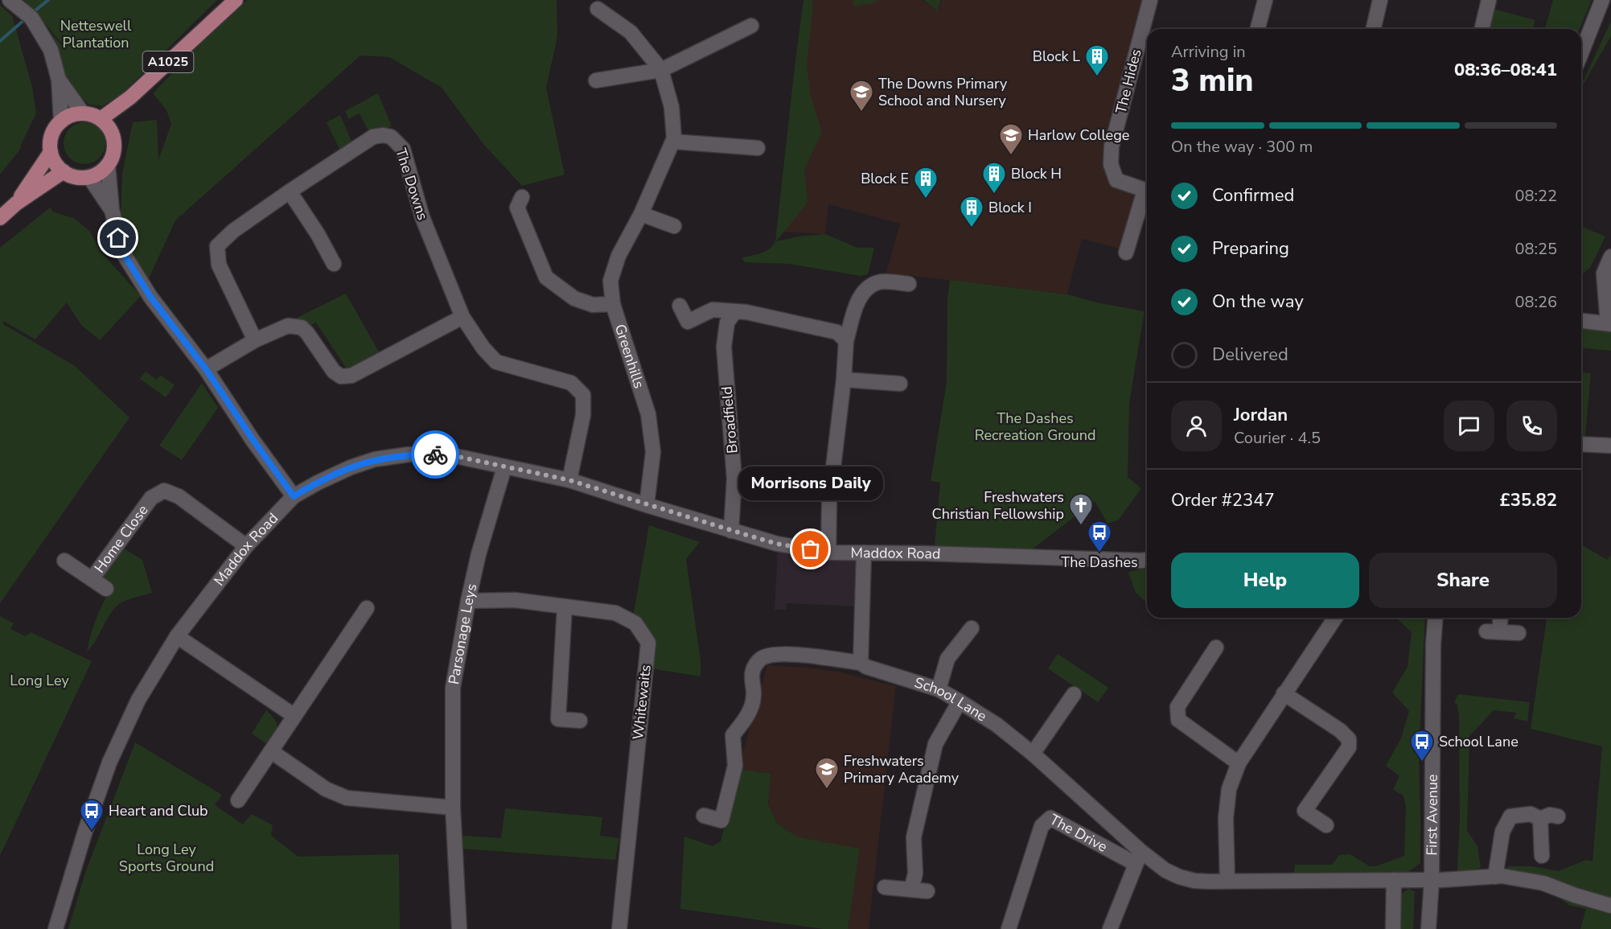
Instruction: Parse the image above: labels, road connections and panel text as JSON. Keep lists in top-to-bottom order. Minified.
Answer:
{"streets":{"main road":["A1025"],"street":["The Hides","The Downs","Greenhills","Broadfield","Home Close","Maddox Road","Parsonage Leys","School Lane","Whitewaits","First Avenue","The Drive"]},"crossings":[["The Downs","Maddox Road"],["Greenhills","Maddox Road"],["Broadfield","Maddox Road"],["Home Close","Maddox Road"],["Maddox Road","Parsonage Leys"],["Parsonage Leys","Whitewaits"],["School Lane","First Avenue"],["School Lane","The Drive"]],"parks":["Netteswell Plantation","The Dashes Recreation Ground","Long Ley","Long Ley Sports Ground"],"places":{"building":["Block L","Block H","Block E","Block I"],"school or university":["The Downs Primary School and Nursery","Harlow College","Freshwaters Primary Academy"],"church":["Freshwaters Christian Fellowship"],"other":["Morrisons Daily"],"bus stop":["The Dashes","School Lane","Heart and Club"]},"page":{"heading":["3 min","Arriving in","08:36–08:41"],"panel":["Jordan","Courier · 4.5","Order #2347","£35.82"],"bar":"On the way · 300 m","list":[["Confirmed","08:22"],["Preparing","08:25"],["On the way","08:26"],"Delivered"],"bubble":"Morrisons Daily","buttons":["Help","Share"]}}
